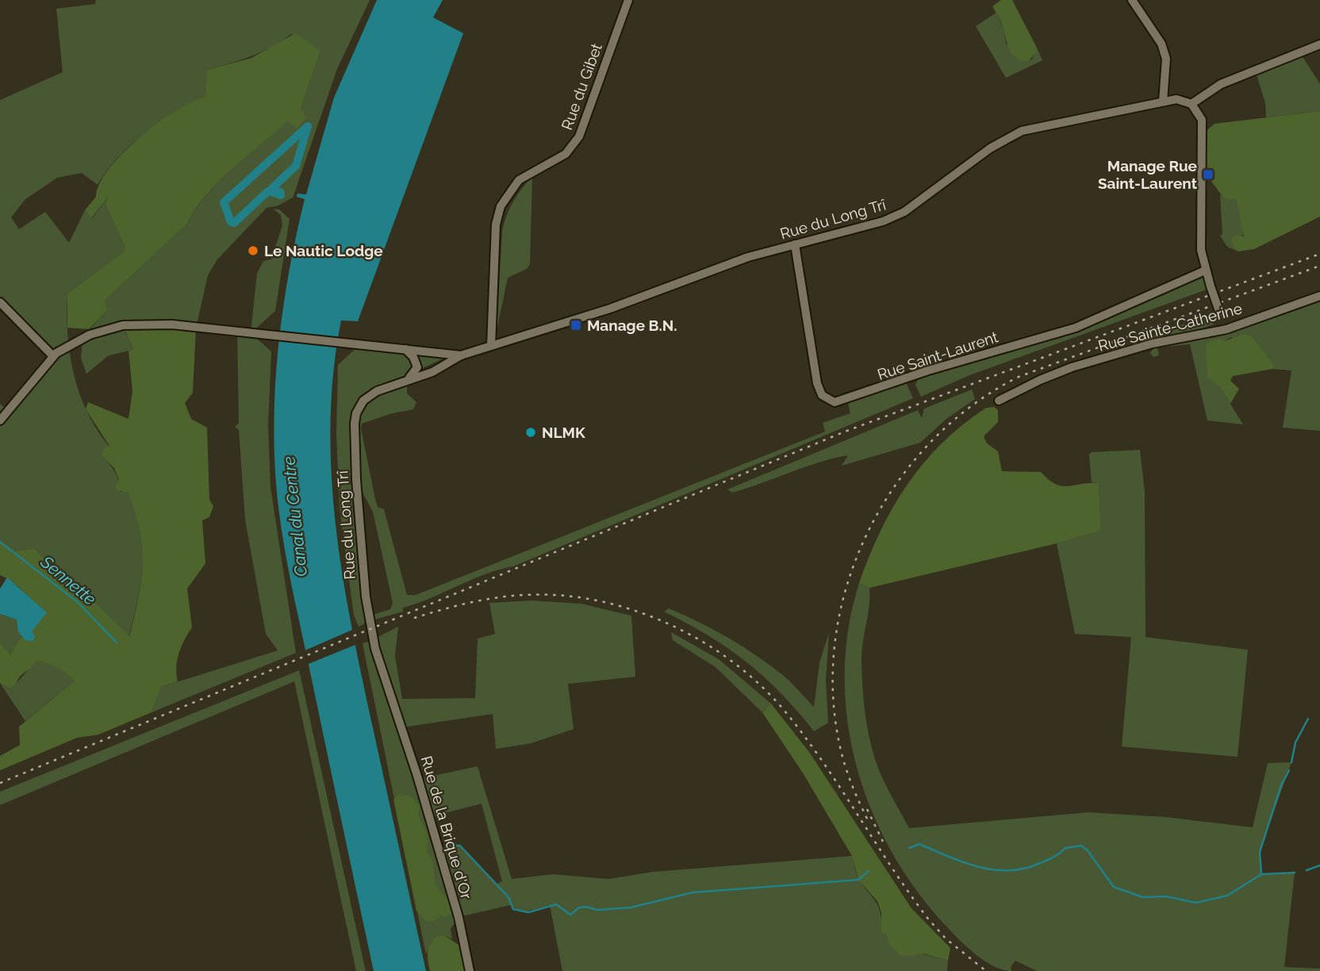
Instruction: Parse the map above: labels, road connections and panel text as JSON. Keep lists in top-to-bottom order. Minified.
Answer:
{"streets":{"street":["Rue du Gibet","Rue du Long Trî","Rue Sainte-Catherine","Rue Saint-Laurent","Rue de la Brique d'Or"]},"crossings":[["Rue du Gibet","Rue du Long Trî"],["Rue du Long Trî","Rue Saint-Laurent"],["Rue du Long Trî","Rue de la Brique d'Or"]],"water":["Canal du Centre","Sennette"],"places":{"transit":["Manage Rue Saint-Laurent","Manage B.N."],"other":["Le Nautic Lodge","NLMK"]}}
